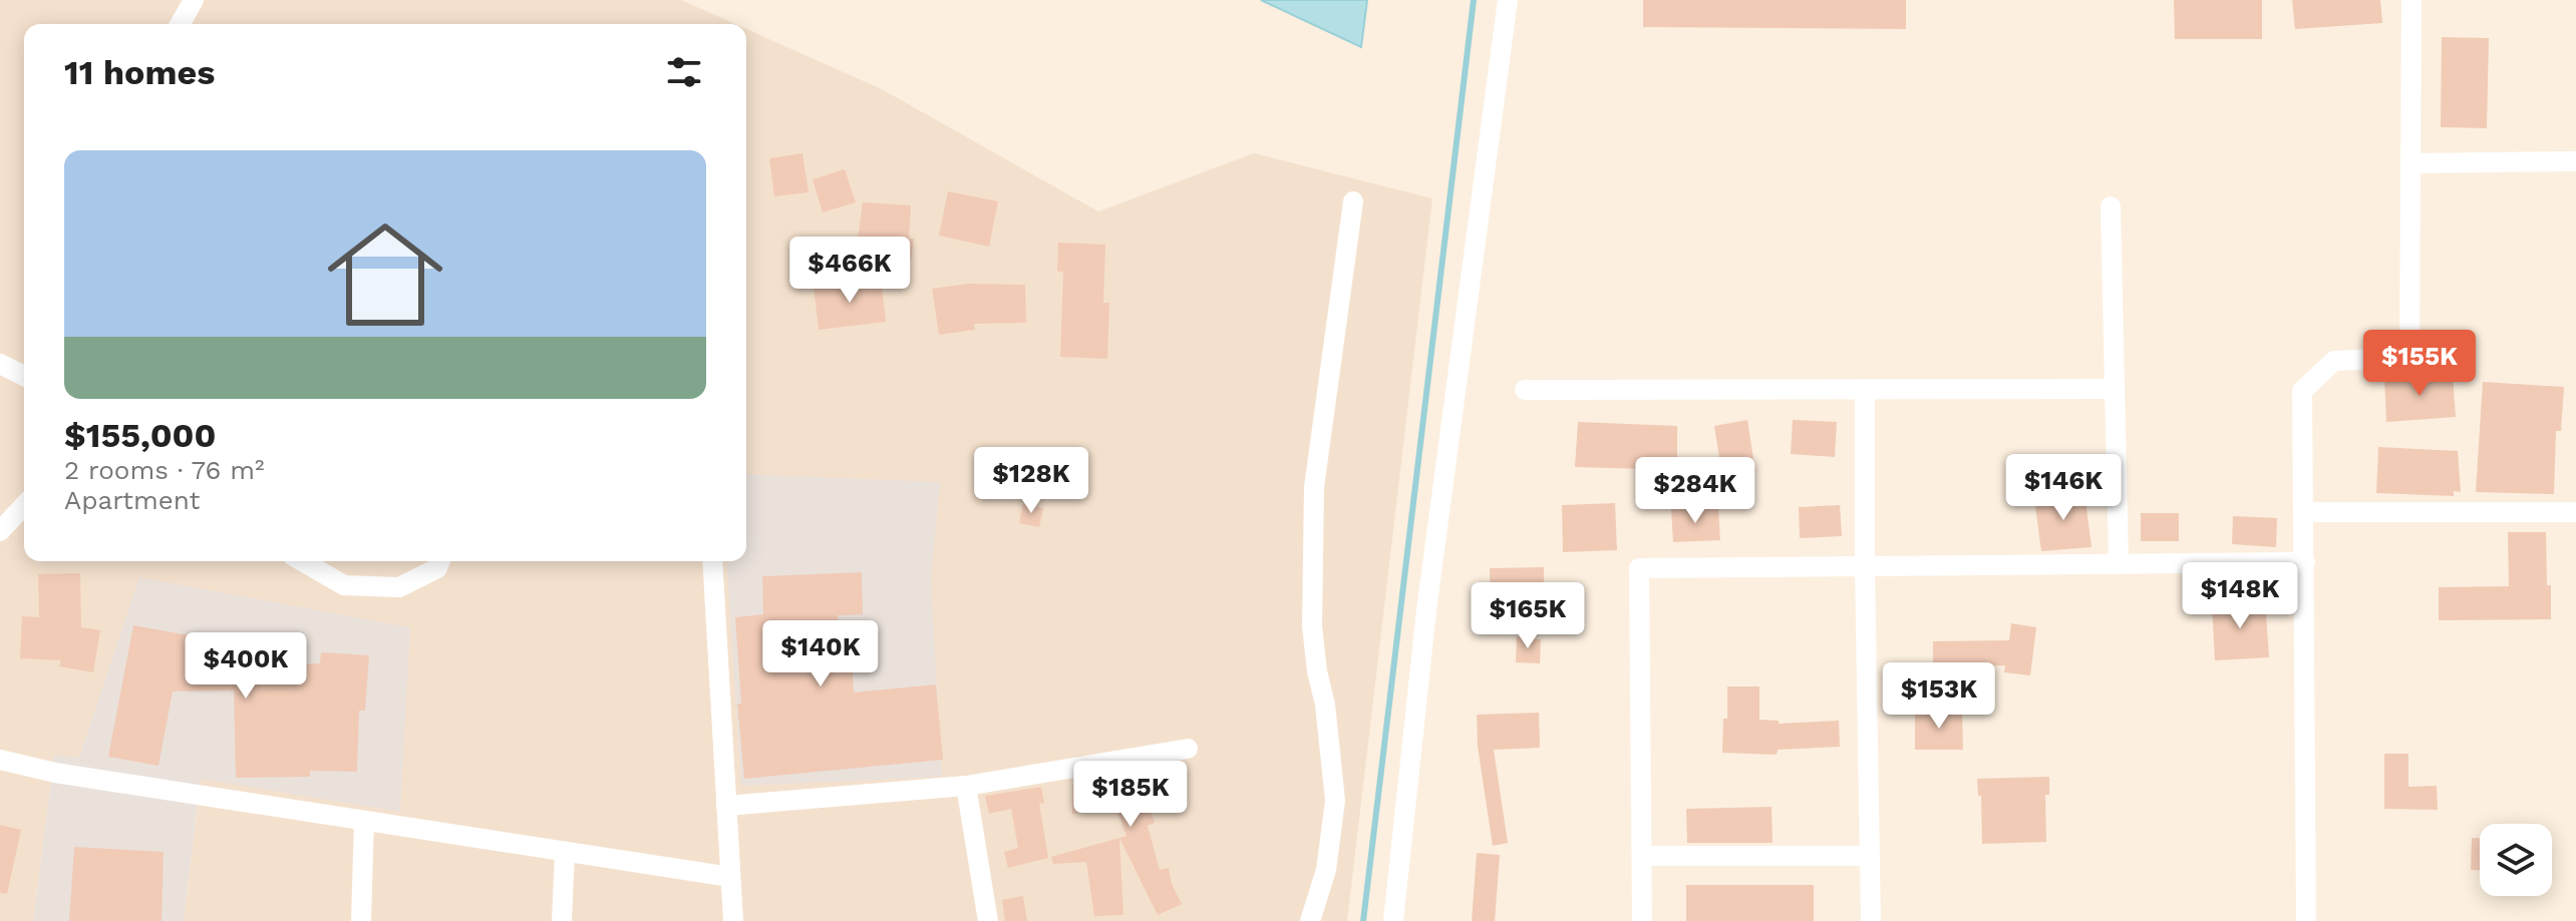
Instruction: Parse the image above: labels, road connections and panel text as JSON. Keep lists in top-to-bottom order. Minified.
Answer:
{"page":{"heading":"11 homes","list":[{"name":"$155,000","note":"2 rooms · 76 m² · Apartment"}],"price":["$466K","$155K","$128K","$146K","$284K","$148K","$165K","$140K","$400K","$153K","$185K"]}}
